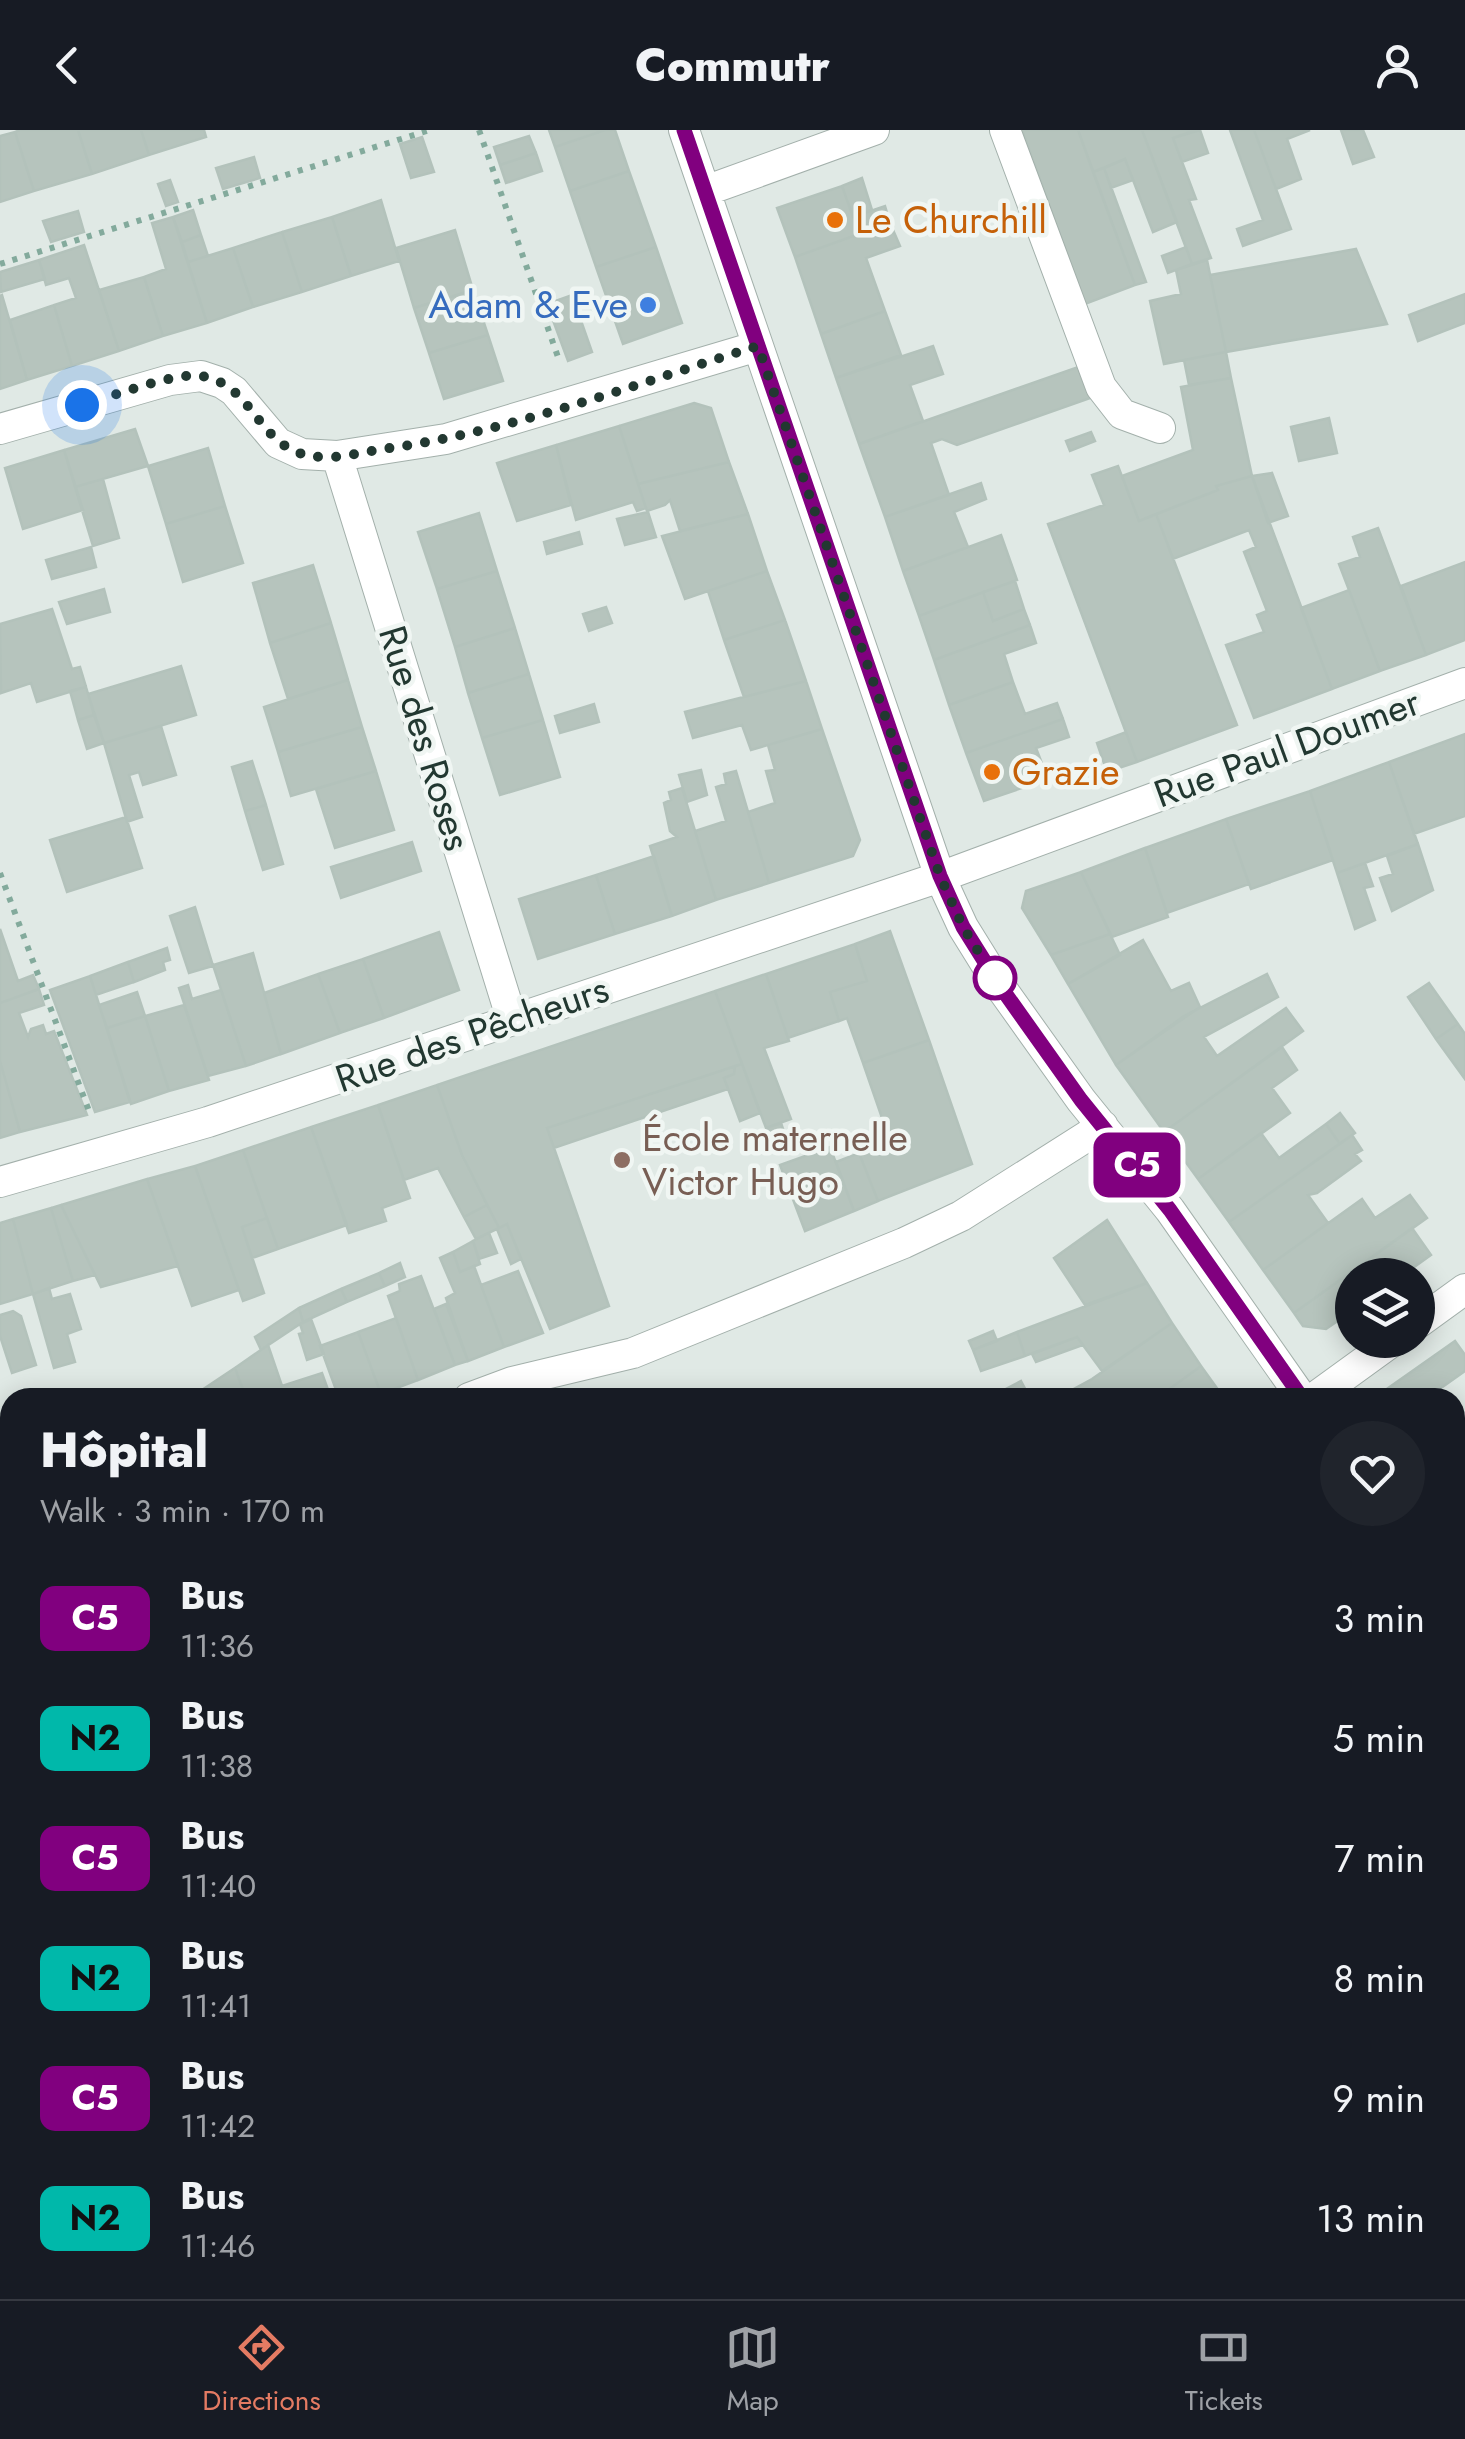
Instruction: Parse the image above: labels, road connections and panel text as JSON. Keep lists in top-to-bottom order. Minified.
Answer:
{"streets":{"street":["Rue des Roses","Rue Paul Doumer","Rue des Pêcheurs"]},"crossings":[["Rue des Roses","Rue des Pêcheurs"],["Rue Paul Doumer","Rue des Pêcheurs"]],"places":["Le Churchill","Adam & Eve","Grazie","École maternelle Victor Hugo"],"lines":["bus line C5"],"page":{"header":"Commutr","on_map":"C5","heading":["Hôpital","Walk · 3 min · 170 m"],"list":[{"mark":"C5","name":"Bus","note":"11:36","value":"3 min"},{"mark":"N2","name":"Bus","note":"11:38","value":"5 min"},{"mark":"C5","name":"Bus","note":"11:40","value":"7 min"},{"mark":"N2","name":"Bus","note":"11:41","value":"8 min"},{"mark":"C5","name":"Bus","note":"11:42","value":"9 min"},{"mark":"N2","name":"Bus","note":"11:46","value":"13 min"}],"tabs":["Directions","Map","Tickets"]}}
